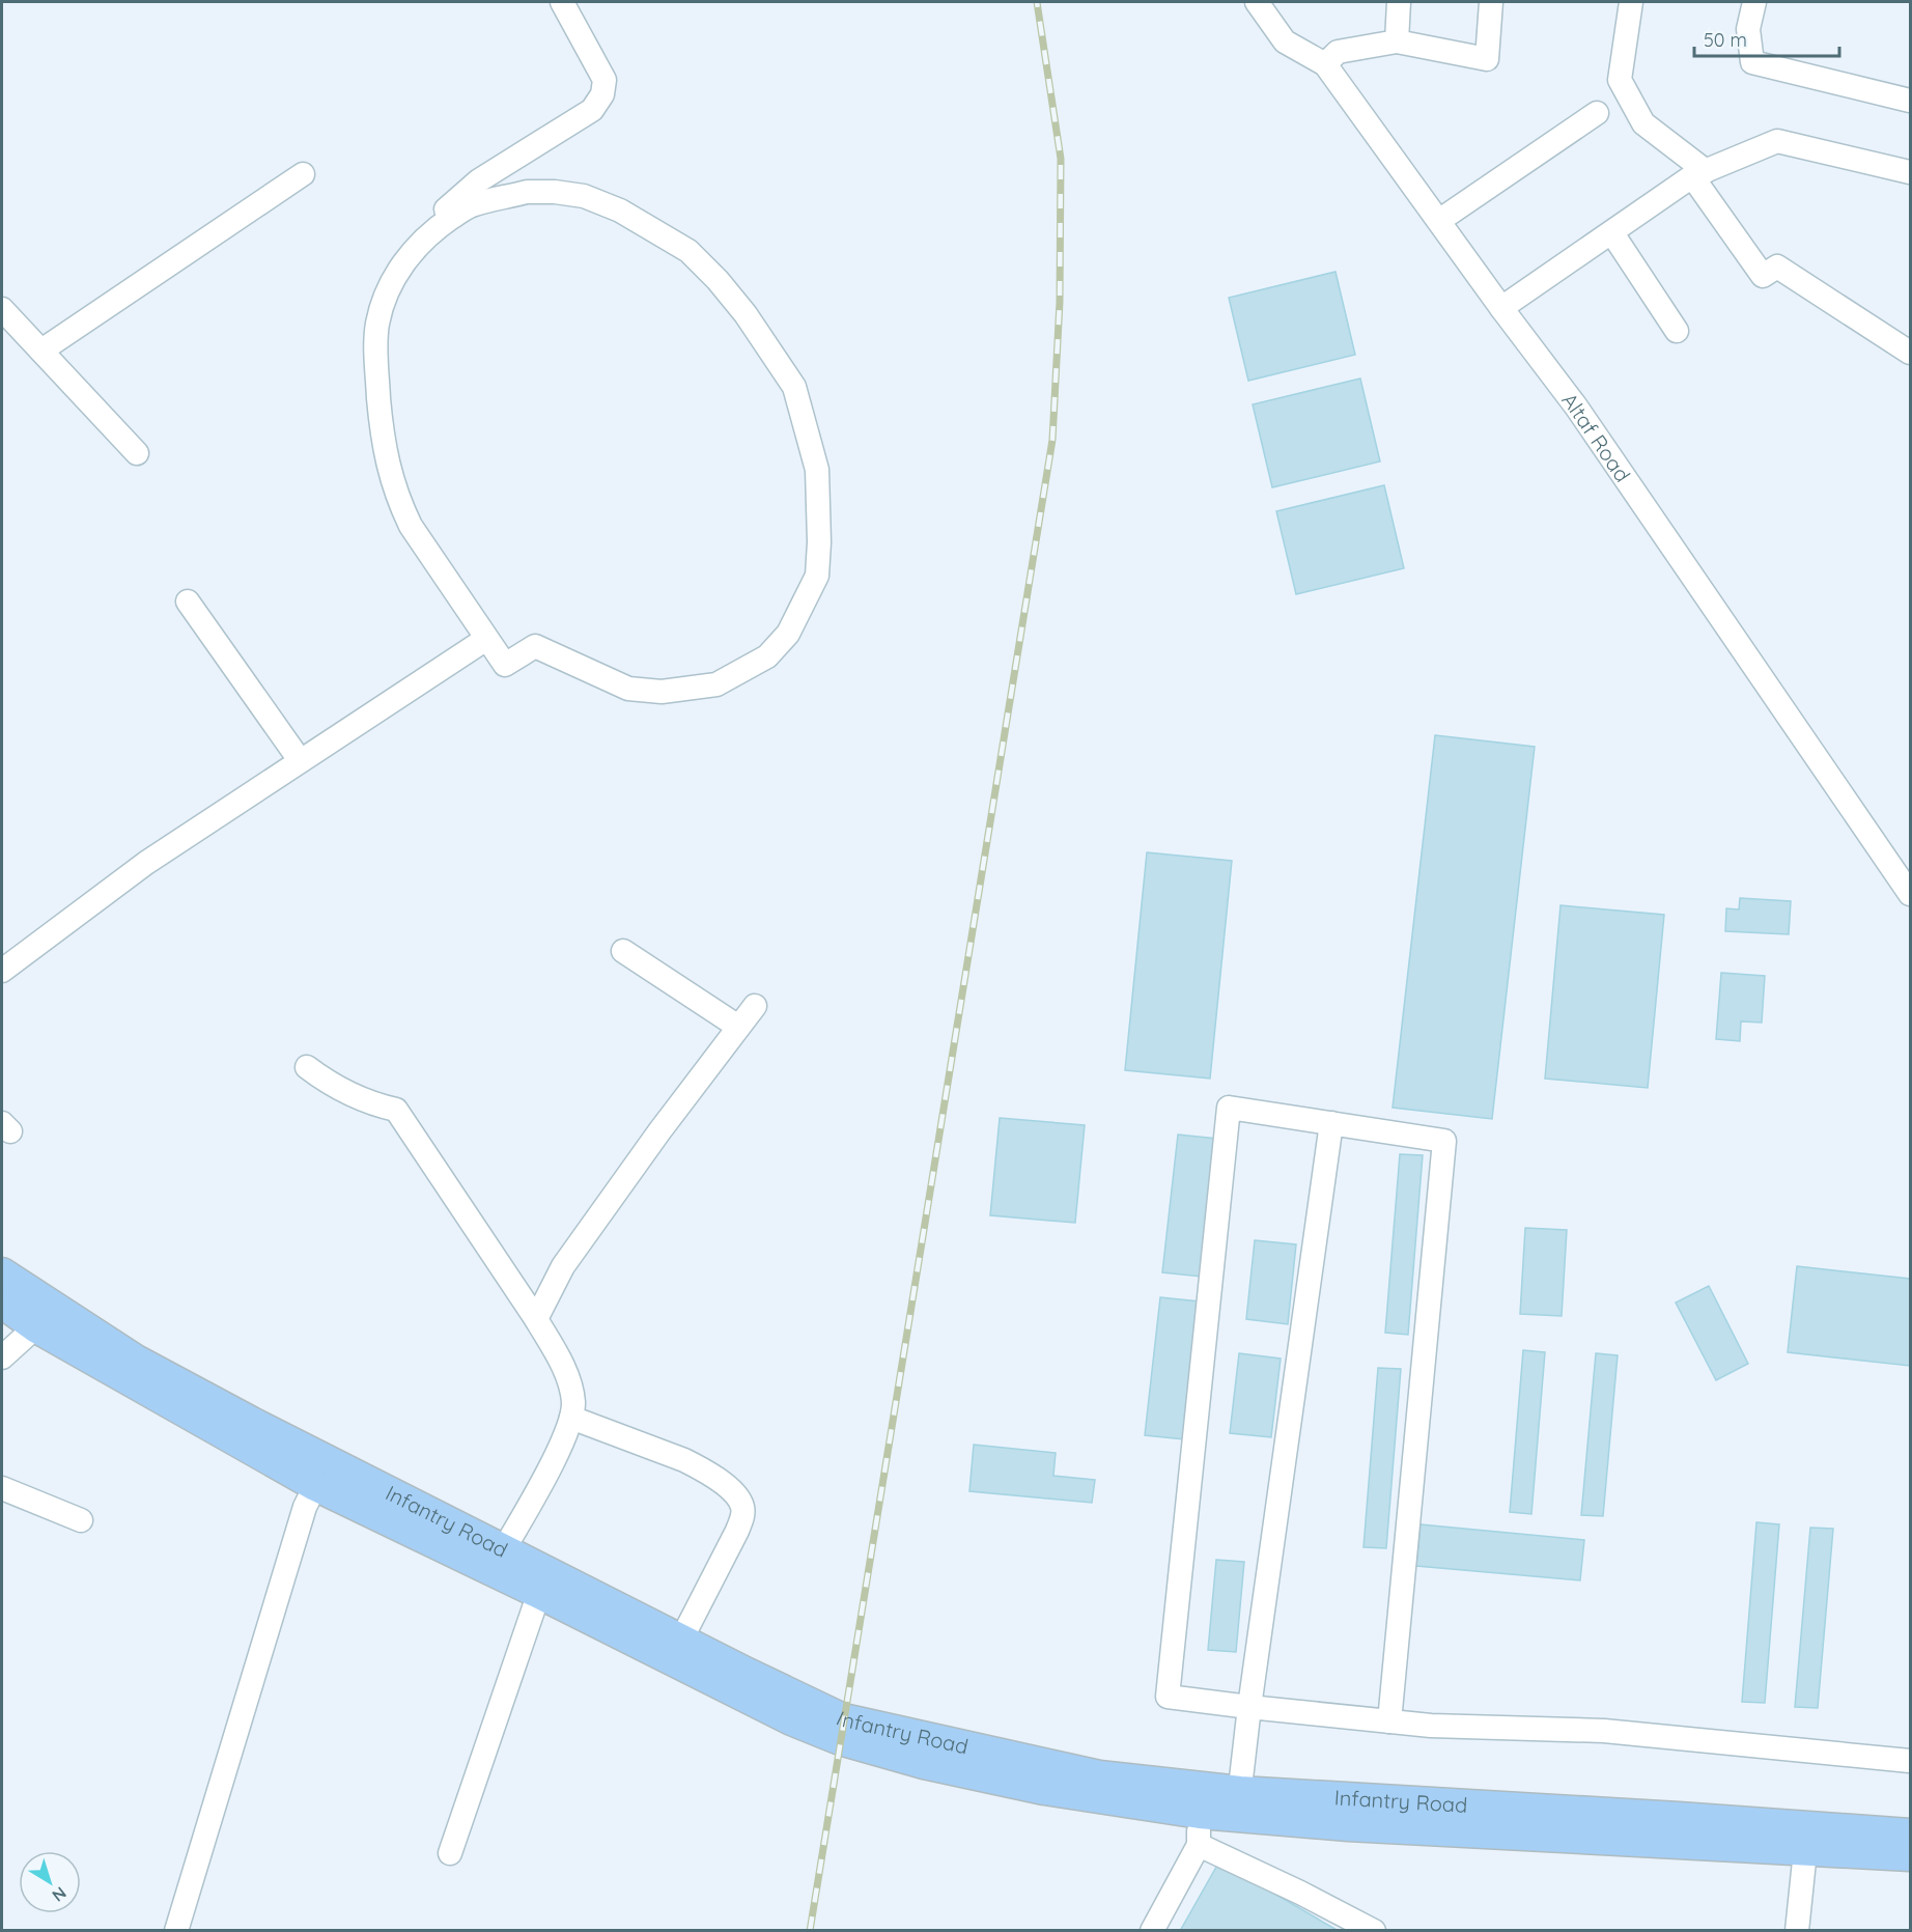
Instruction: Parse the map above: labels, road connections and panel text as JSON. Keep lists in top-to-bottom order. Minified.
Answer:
{"streets":{"main road":["Infantry Road"],"street":["Altaf Road"]},"scale_bar":"50 m","north":"bottom right"}
